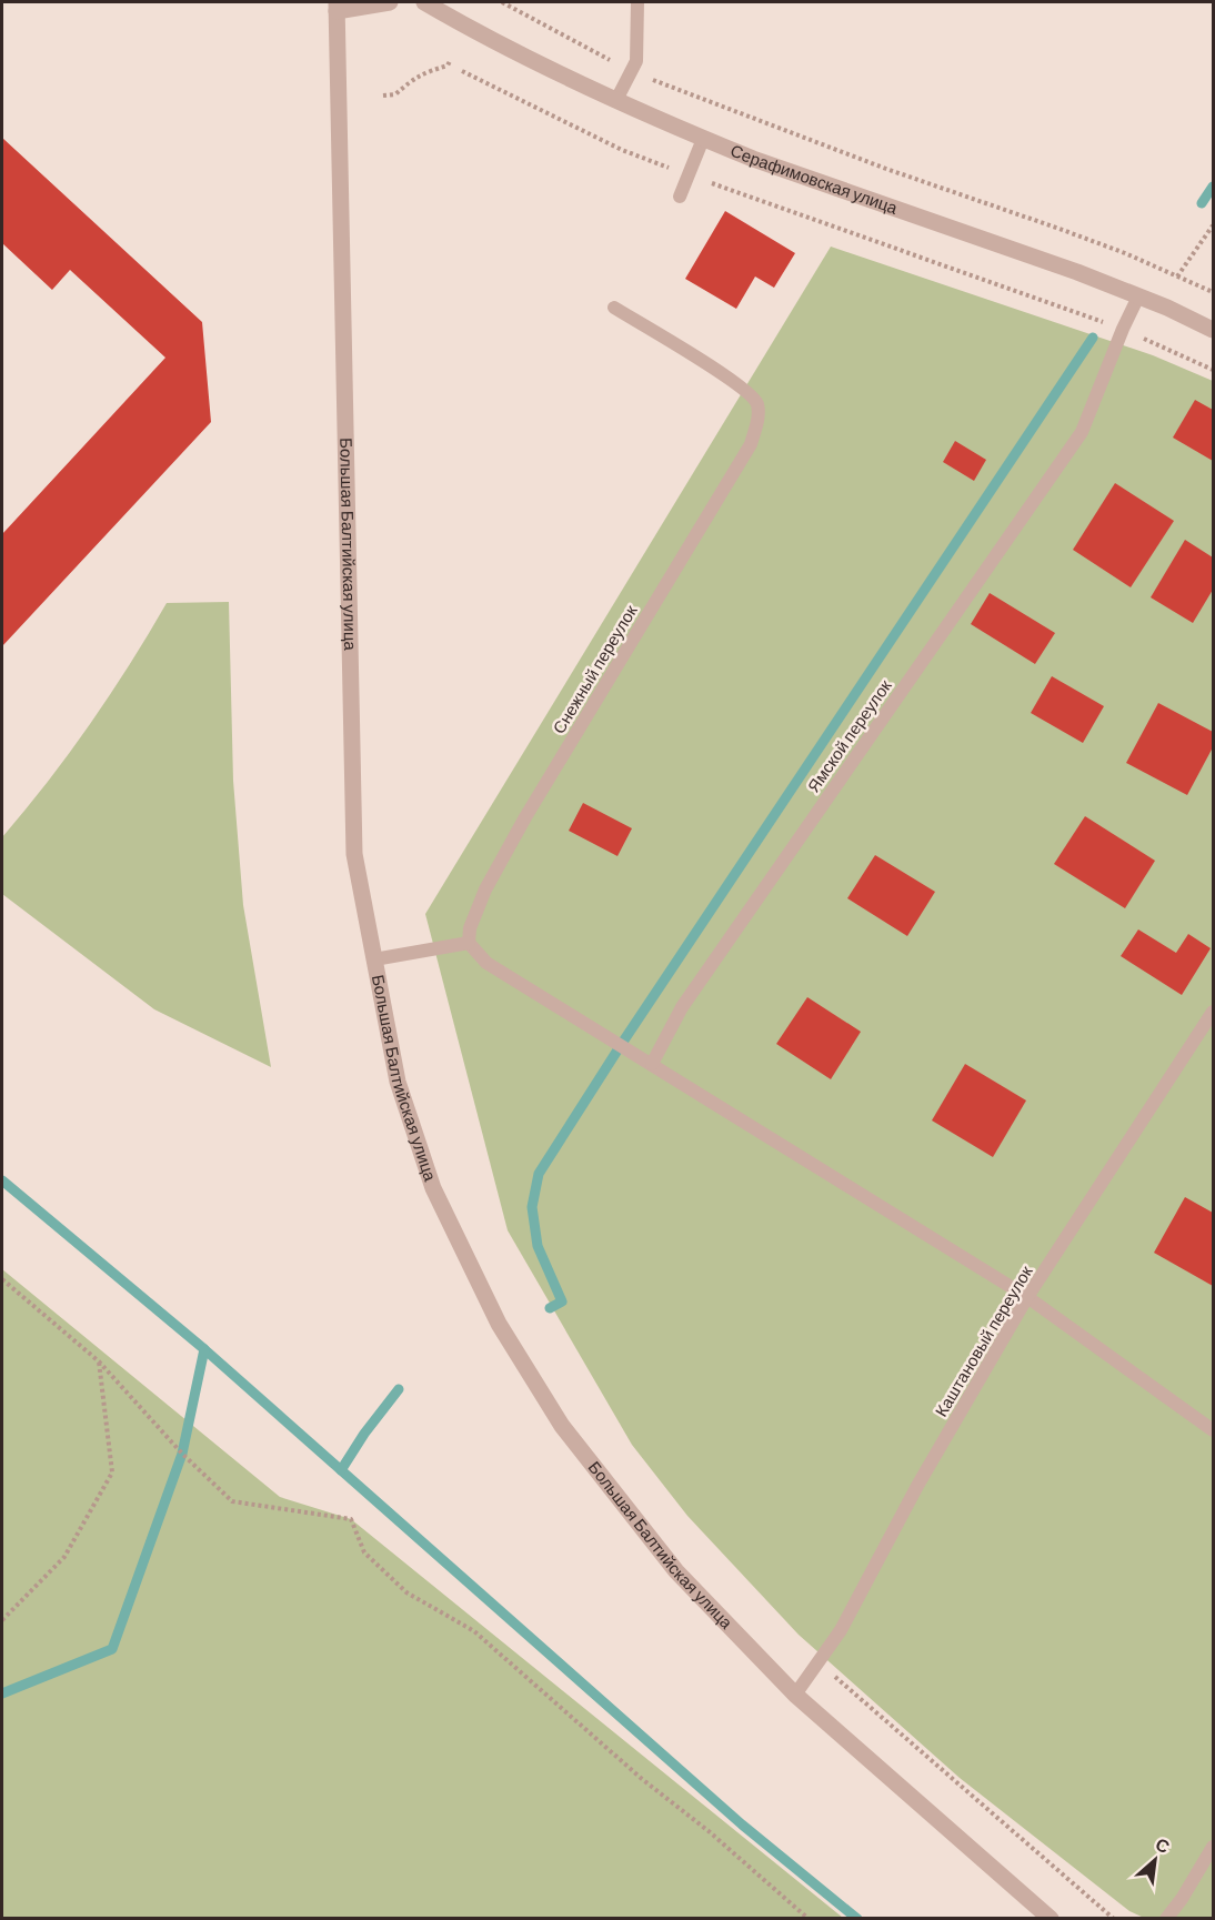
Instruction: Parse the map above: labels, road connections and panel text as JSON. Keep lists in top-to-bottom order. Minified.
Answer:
{"streets":{"street":["Серафимовская улица","Большая Балтийская улица"],"lane":["Снежный переулок","Ямской переулок","Каштановый переулок"]},"crossings":[["Серафимовская улица","Ямской переулок"],["Большая Балтийская улица","Каштановый переулок"]],"north":"top right"}
